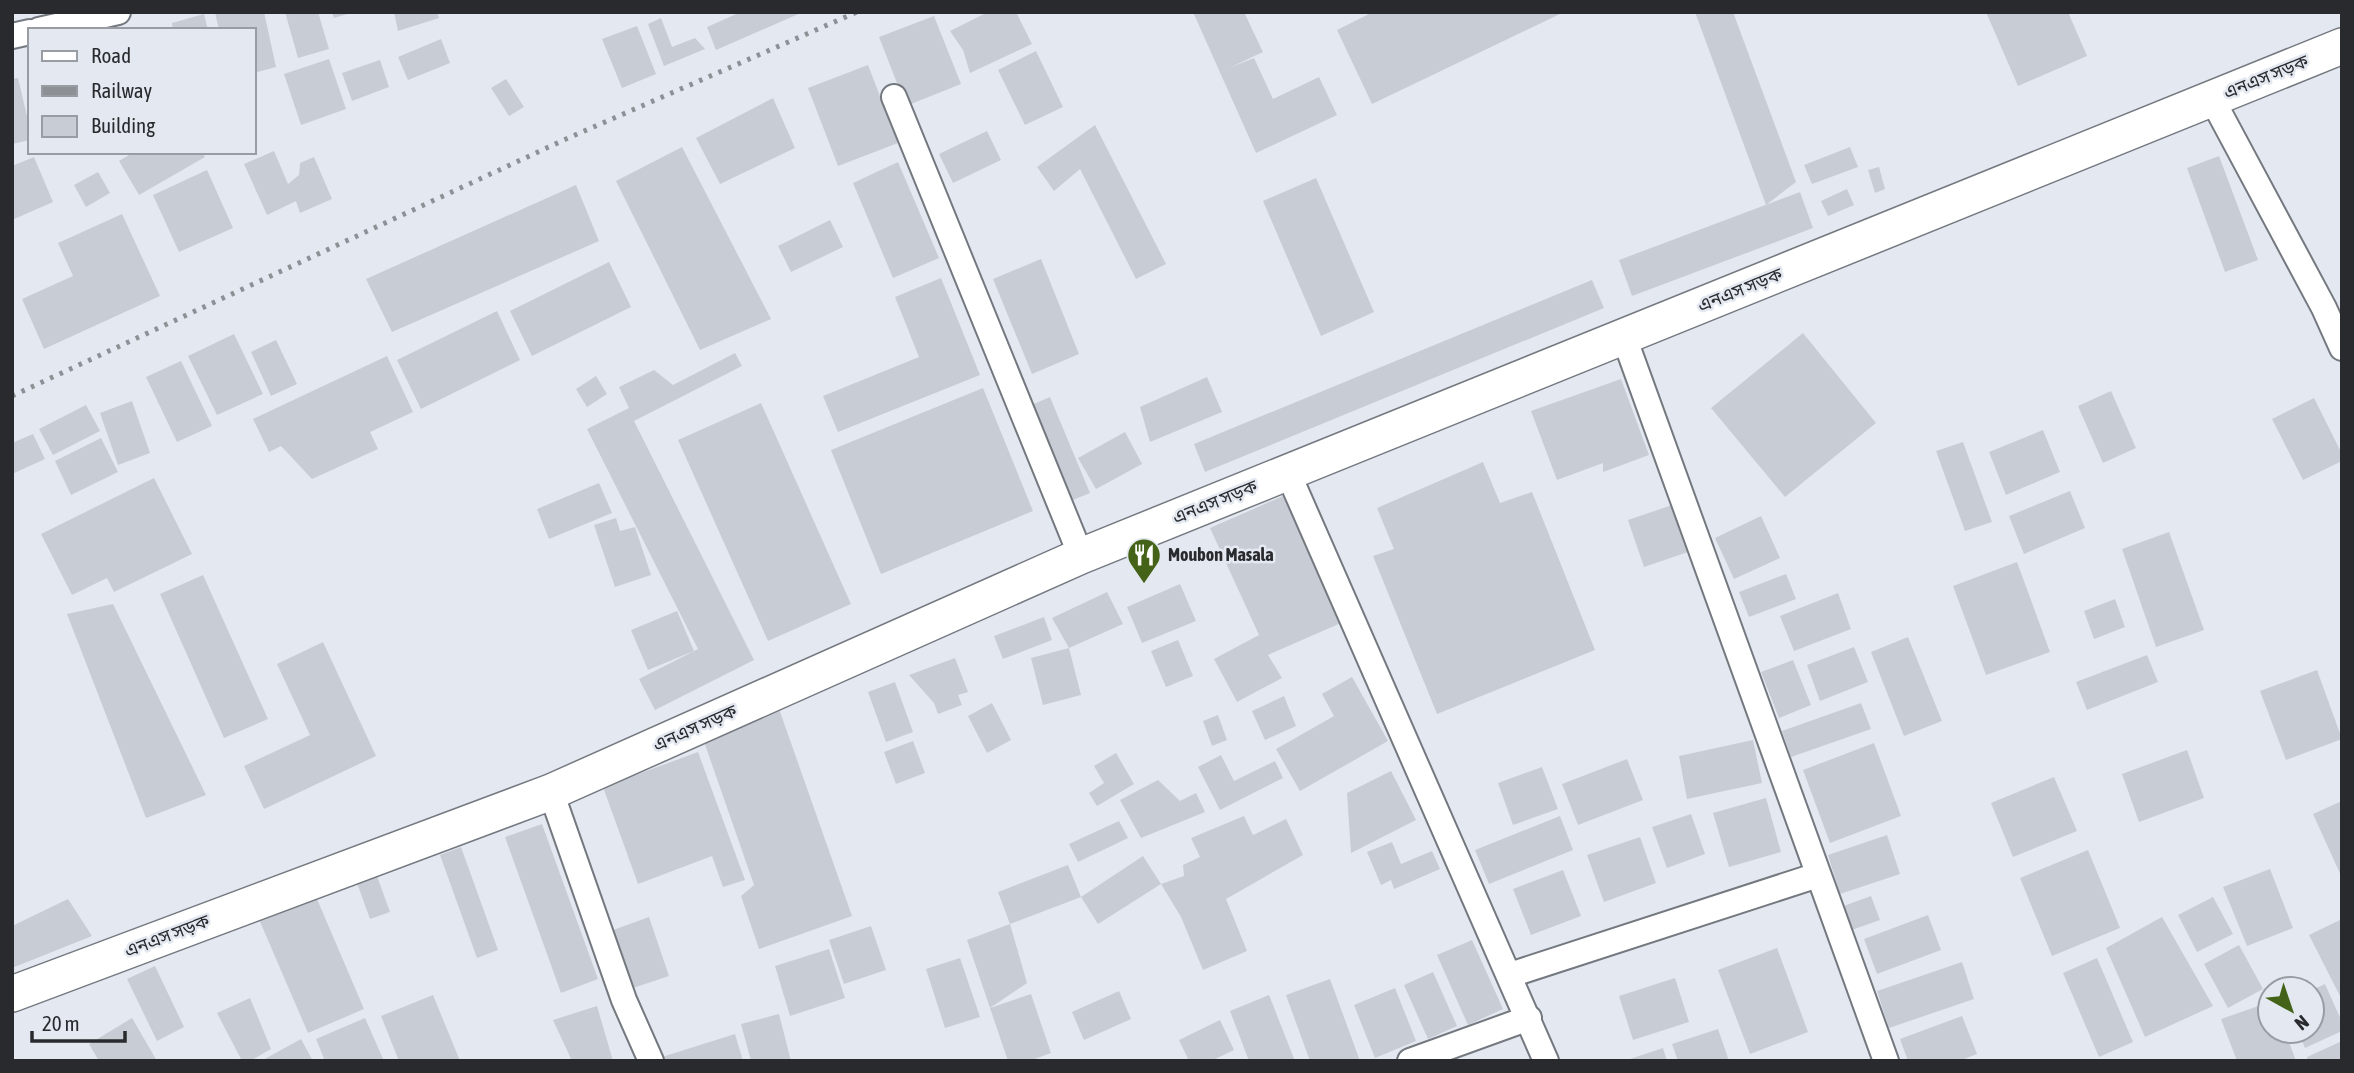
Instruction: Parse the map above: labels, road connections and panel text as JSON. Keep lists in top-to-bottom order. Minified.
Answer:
{"streets":{"main road":["এনএস সড়ক"]},"places":{"restaurant":["Moubon Masala"]},"legend":["Road","Railway","Building"],"scale_bar":"20 m","north":"bottom right"}
